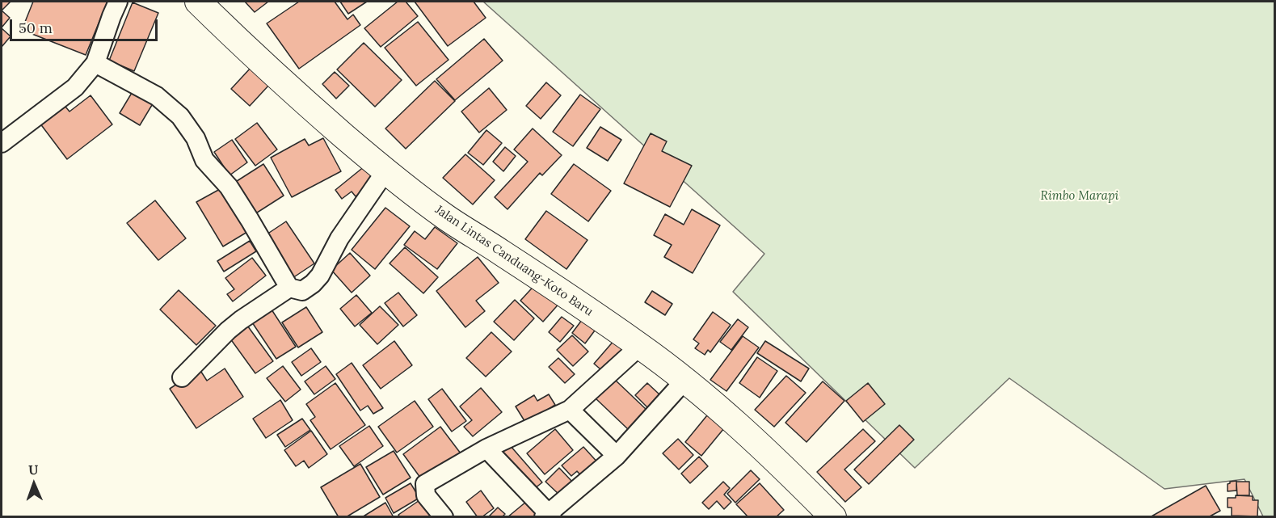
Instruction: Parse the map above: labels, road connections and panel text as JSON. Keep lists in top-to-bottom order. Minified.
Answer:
{"streets":{"main road":["Jalan Lintas Canduang-Koto Baru"]},"parks":["Rimbo Marapi"],"scale_bar":"50 m","north":"top"}
